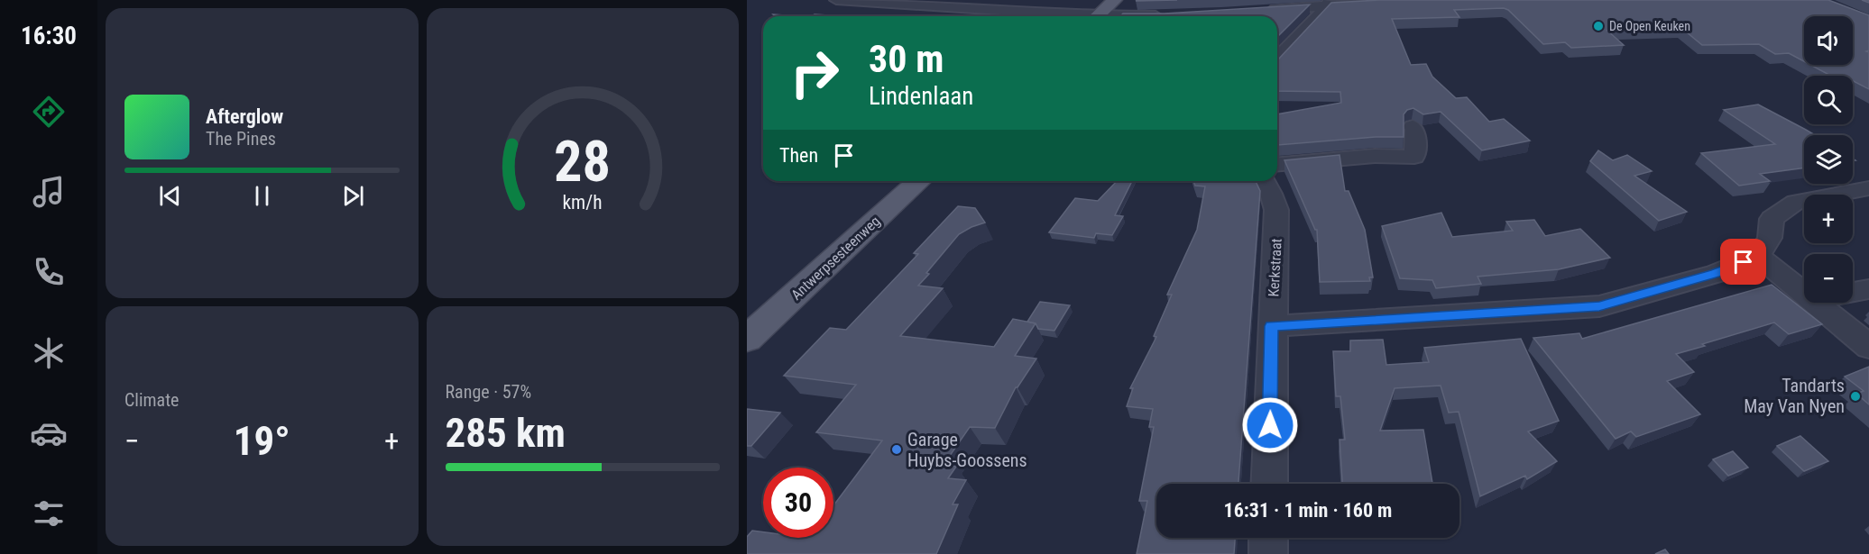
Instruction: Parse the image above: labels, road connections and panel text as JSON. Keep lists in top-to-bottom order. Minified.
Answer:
{"streets":{"main road":["Antwerpsesteenweg"],"street":["Kerkstraat"]},"places":["De Open Keuken","Tandarts May Van Nyen","Garage Huybs-Goossens"],"page":{"tabs":"16:30","map_buttons":["+","−"],"turn":["30 m","Lindenlaan"],"song":["Afterglow","The Pines"],"then":"Then","tile":["Climate",["Range · 57%","285 km"]],"heat":["−","19°","+"],"limit":"30","trip":"16:31 · 1 min · 160 m","gauge":["28","km/h"]}}
